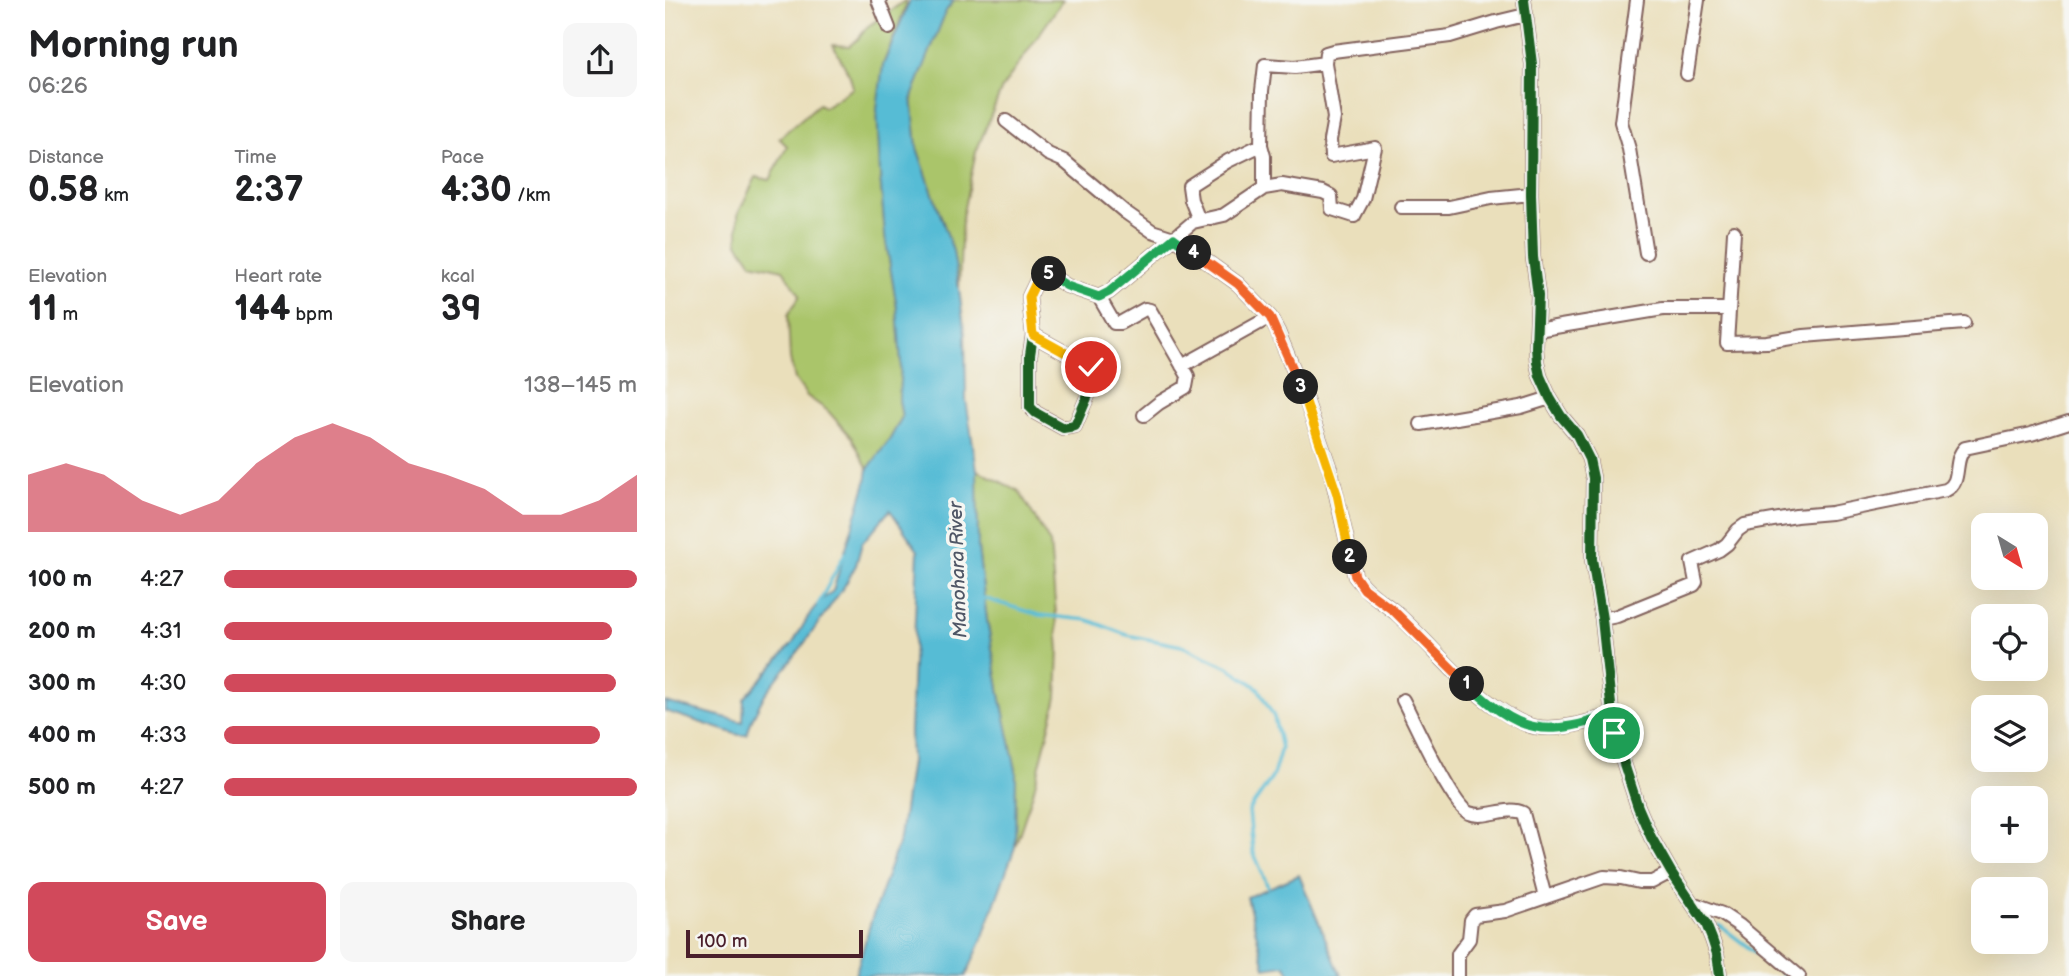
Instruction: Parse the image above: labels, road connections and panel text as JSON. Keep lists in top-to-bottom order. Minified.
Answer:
{"water":["Manohara River"],"scale_bar":"100 m","north":"bottom right","page":{"heading":["Morning run","06:26"],"stats":[["Distance","0.58 km"],["Time","2:37"],["Pace","4:30 /km"],["Elevation","11 m"],["Heart rate","144 bpm"],["kcal","39"]],"pins":["4","5","3","2","1"],"chart":["Elevation","138–145 m"],"map_buttons":["+","−"],"list":[{"name":"100 m","note":"4:27"},{"name":"200 m","note":"4:31"},{"name":"300 m","note":"4:30"},{"name":"400 m","note":"4:33"},{"name":"500 m","note":"4:27"}],"buttons":["Save","Share"],"scale":"100 m"}}
